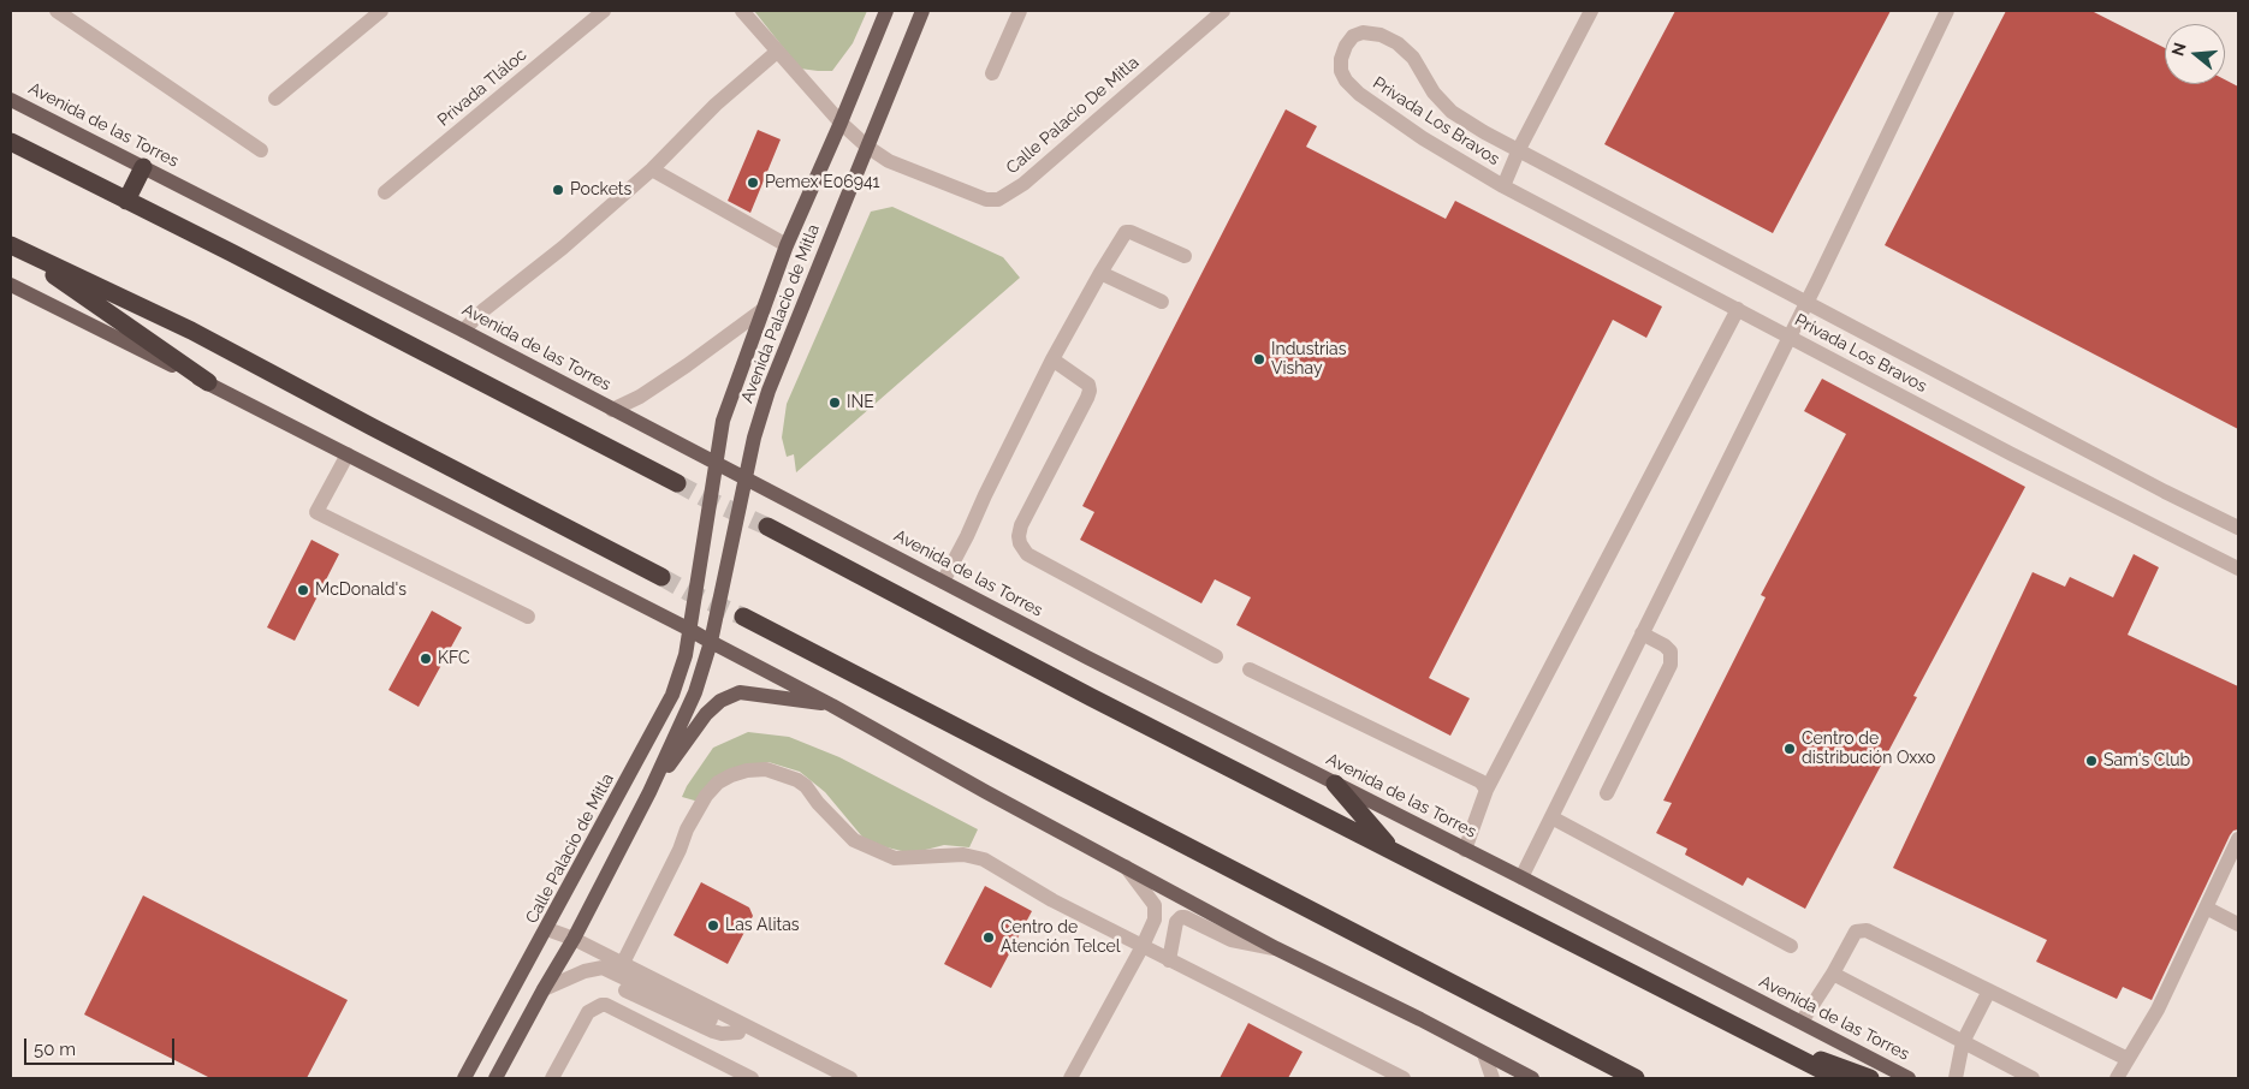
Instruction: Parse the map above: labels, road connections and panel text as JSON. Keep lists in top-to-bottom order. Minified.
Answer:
{"streets":{"main road":["Avenida de las Torres","Avenida Palacio de Mitla","Calle Palacio de Mitla"],"street":["Privada Tláloc","Calle Palacio De Mitla","Privada Los Bravos"]},"crossings":[["Calle Palacio De Mitla","Avenida Palacio de Mitla"],["Avenida de las Torres","Avenida Palacio de Mitla"],["Avenida Palacio de Mitla","Calle Palacio de Mitla"]],"places":["Pemex E06941","Pockets","Industrias Vishay","INE","McDonald's","KFC","Centro de distribución Oxxo","Sam's Club","Las Alitas","Centro de Atención Telcel"],"scale_bar":"50 m","north":"left"}
